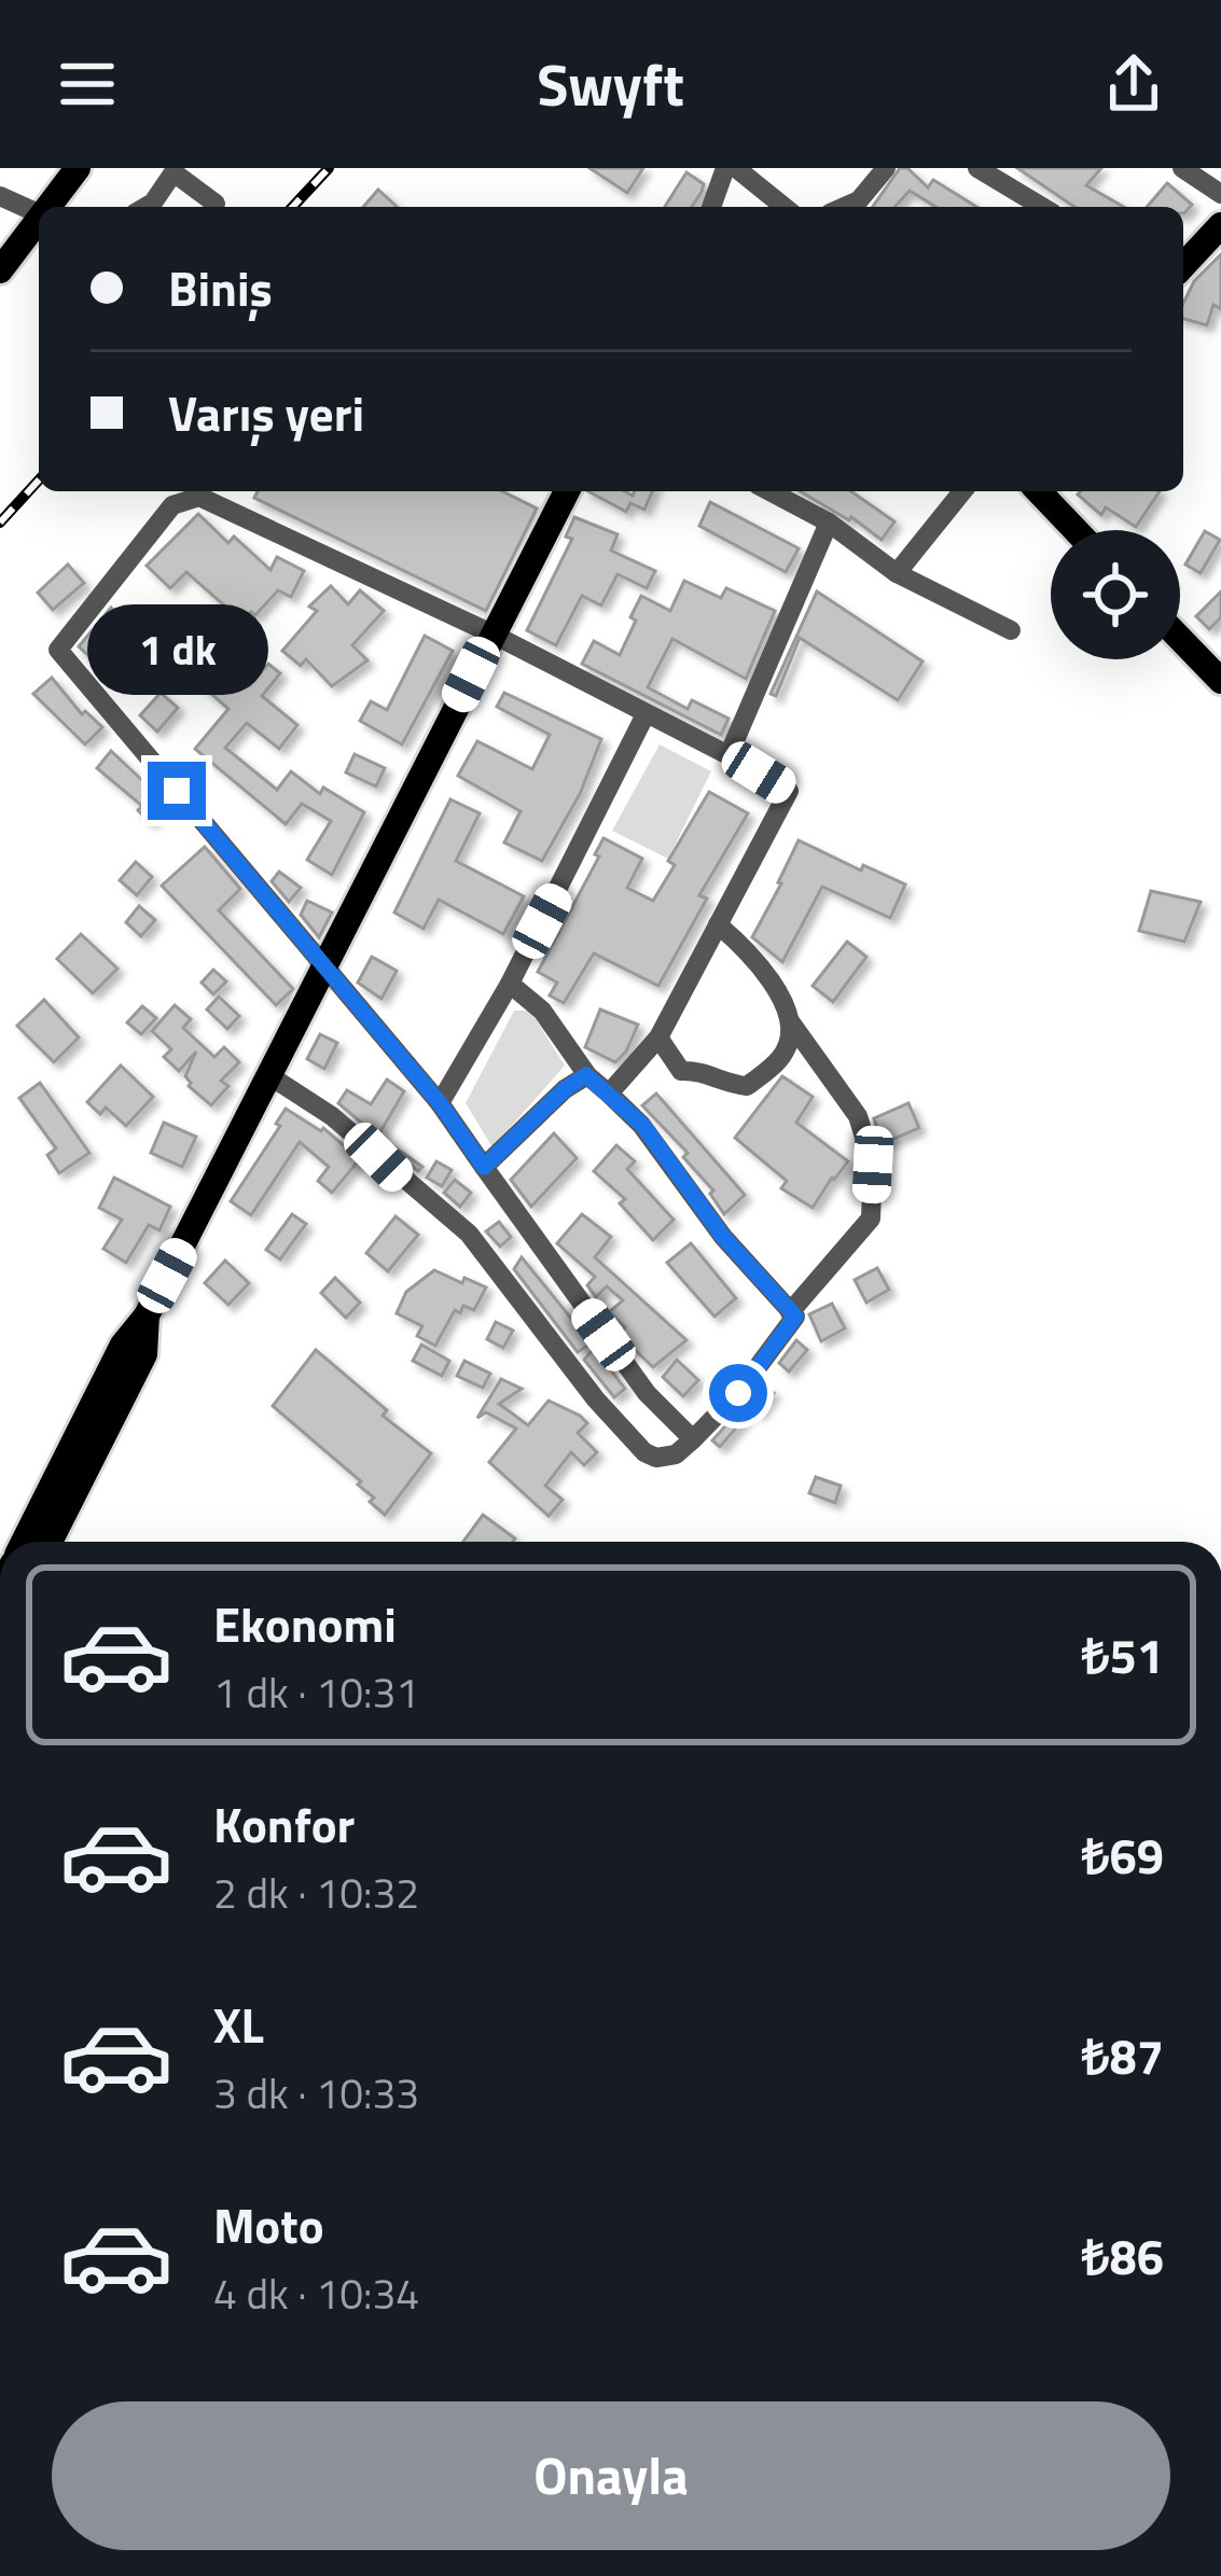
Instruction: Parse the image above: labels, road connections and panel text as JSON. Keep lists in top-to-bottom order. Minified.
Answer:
{"page":{"header":"Swyft","banner":["Biniş","Varış yeri"],"bubble":"1 dk","list":[{"name":"Ekonomi","note":"1 dk · 10:31","value":"₺51"},{"name":"Konfor","note":"2 dk · 10:32","value":"₺69"},{"name":"XL","note":"3 dk · 10:33","value":"₺87"},{"name":"Moto","note":"4 dk · 10:34","value":"₺86"}],"buttons":"Onayla"}}
